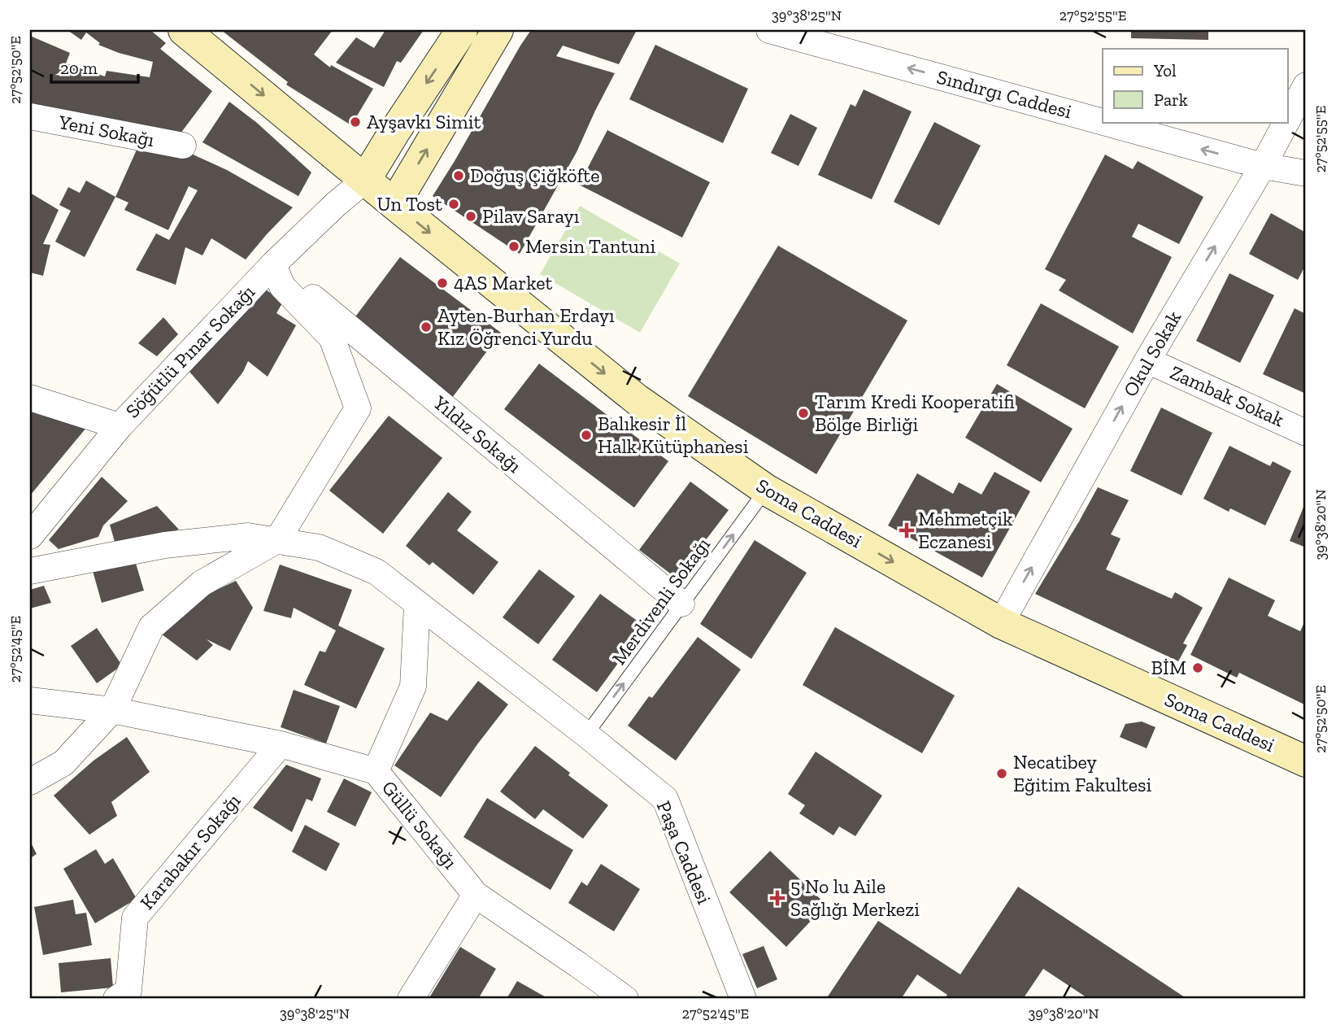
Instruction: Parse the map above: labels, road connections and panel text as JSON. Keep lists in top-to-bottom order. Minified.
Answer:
{"streets":{"main road":["Soma Caddesi"],"street":["Sındırgı Caddesi","Yeni Sokağı","Söğütlü Pınar Sokağı","Okul Sokak","Zambak Sokak","Yıldız Sokağı","Güllü Sokağı","Karabakır Sokağı","Paşa Caddesi"],"lane":["Merdivenli Sokağı"]},"crossings":[["Sındırgı Caddesi","Okul Sokak"],["Söğütlü Pınar Sokağı","Yıldız Sokağı"],["Söğütlü Pınar Sokağı","Soma Caddesi"],["Okul Sokak","Zambak Sokak"],["Okul Sokak","Soma Caddesi"],["Yıldız Sokağı","Merdivenli Sokağı"],["Soma Caddesi","Merdivenli Sokağı"],["Merdivenli Sokağı","Paşa Caddesi"],["Güllü Sokağı","Karabakır Sokağı"]],"one_way":["Sındırgı Caddesi","Okul Sokak","Soma Caddesi","Merdivenli Sokağı"],"places":{"other":["Ayşavkı Simit","Doğuş Çiğköfte","Un Tost","Pilav Sarayı","Mersin Tantuni","4AS Market","Ayten-Burhan Erdayı Kız Öğrenci Yurdu","Tarım Kredi Kooperatifi Bölge Birliği","Balıkesir İl Halk Kütüphanesi","BİM","Necatibey Eğitim Fakultesi"],"health":["Mehmetçik Eczanesi","5 No lu Aile Sağlığı Merkezi"]},"legend":["Yol","Park"],"scale_bar":"20 m","coordinates":["39°38'25\"N","27°52'55\"E","27°52'50\"E","39°38'20\"N","27°52'45\"E"]}
